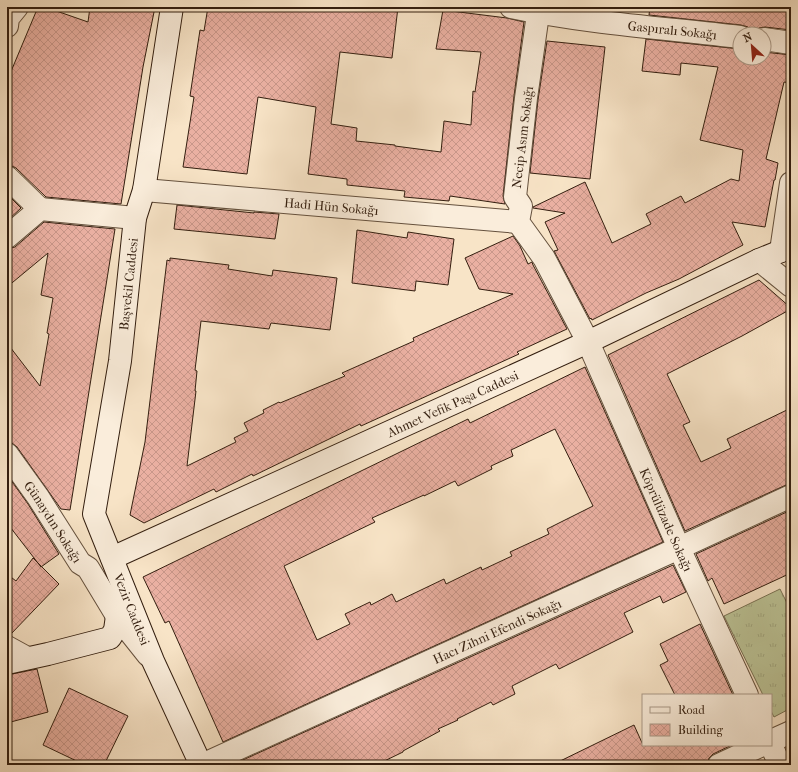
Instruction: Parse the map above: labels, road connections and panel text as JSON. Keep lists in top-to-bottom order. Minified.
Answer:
{"streets":{"street":["Gaspıralı Sokağı","Necip Asım Sokağı","Hadi Hün Sokağı","Başvekil Caddesi","Ahmet Vefik Paşa Caddesi","Köprülüzade Sokağı","Günaydın Sokağı","Vezir Caddesi","Hacı Zihni Efendi Sokağı"]},"crossings":[["Gaspıralı Sokağı","Necip Asım Sokağı"],["Necip Asım Sokağı","Hadi Hün Sokağı"],["Hadi Hün Sokağı","Başvekil Caddesi"],["Başvekil Caddesi","Ahmet Vefik Paşa Caddesi"],["Başvekil Caddesi","Vezir Caddesi"],["Ahmet Vefik Paşa Caddesi","Köprülüzade Sokağı"],["Ahmet Vefik Paşa Caddesi","Günaydın Sokağı"],["Ahmet Vefik Paşa Caddesi","Vezir Caddesi"],["Köprülüzade Sokağı","Hacı Zihni Efendi Sokağı"],["Günaydın Sokağı","Vezir Caddesi"]],"legend":["Road","Building"],"north":"top left"}
